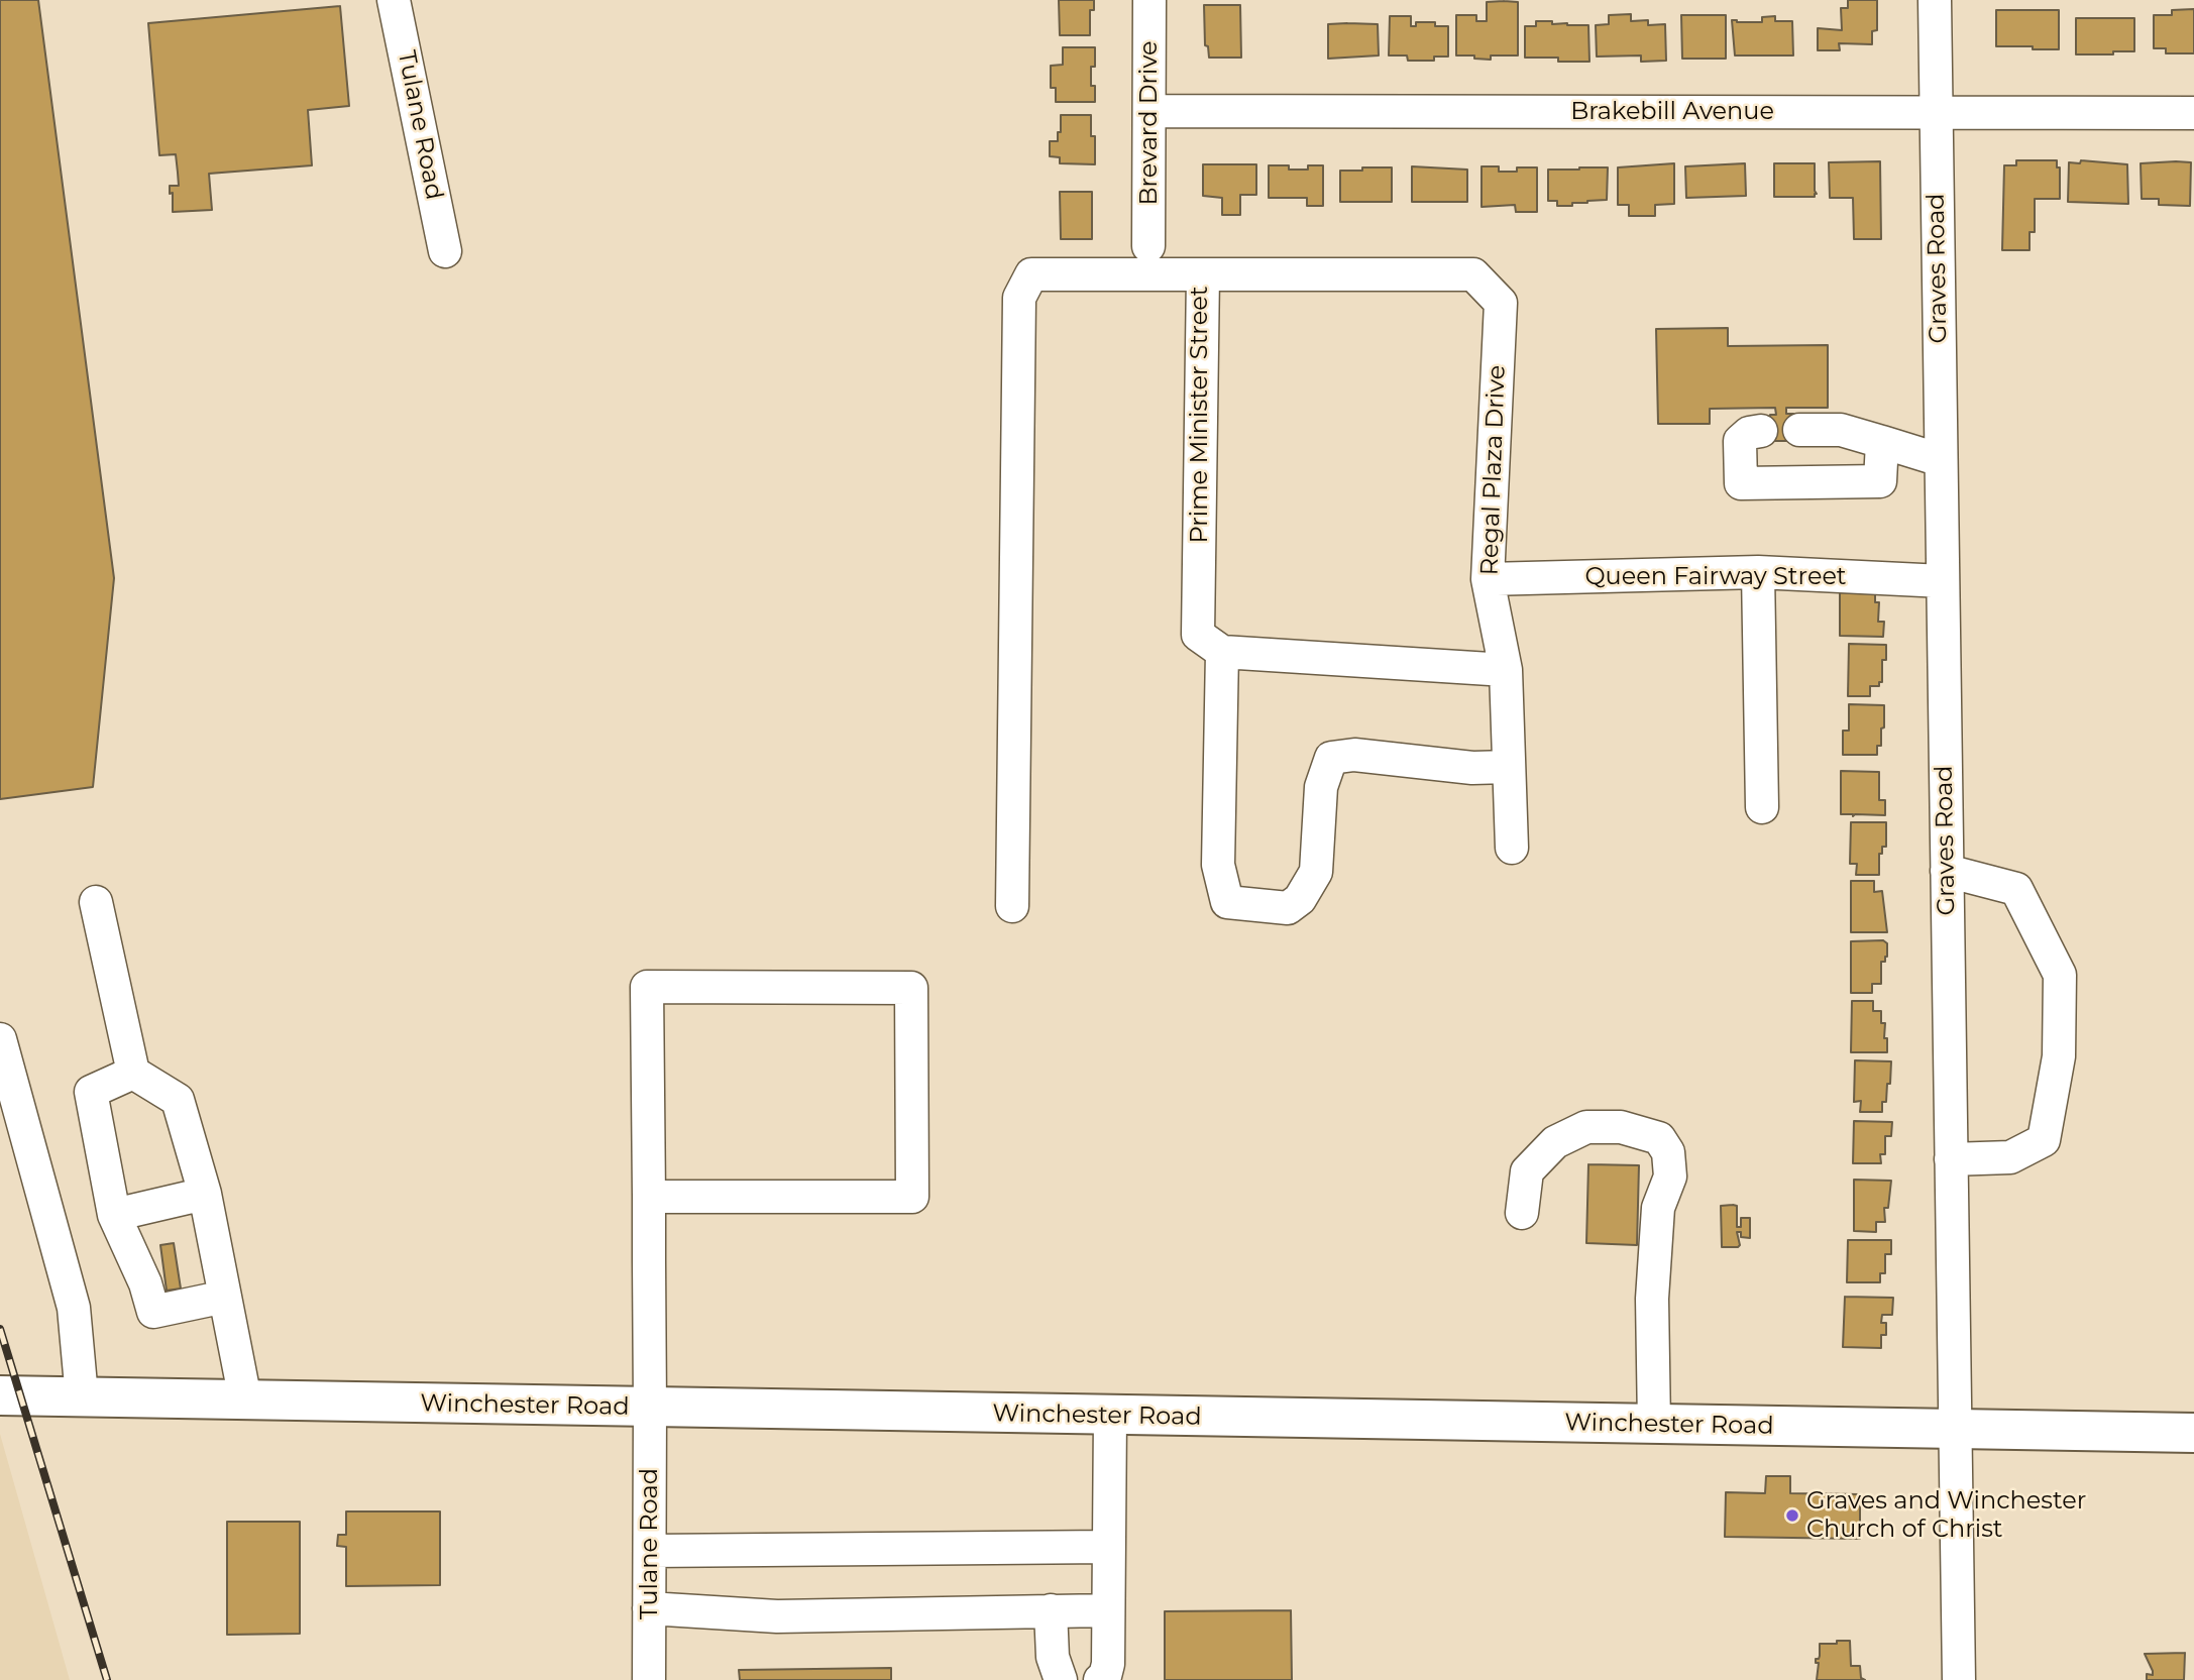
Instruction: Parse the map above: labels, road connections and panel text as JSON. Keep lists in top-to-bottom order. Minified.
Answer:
{"streets":{"main road":["Winchester Road"],"street":["Brakebill Avenue","Brevard Drive","Tulane Road","Graves Road","Prime Minister Street","Regal Plaza Drive","Queen Fairway Street"]},"crossings":[["Brakebill Avenue","Brevard Drive"],["Brakebill Avenue","Graves Road"],["Tulane Road","Winchester Road"],["Graves Road","Queen Fairway Street"],["Graves Road","Winchester Road"],["Prime Minister Street","Regal Plaza Drive"],["Regal Plaza Drive","Queen Fairway Street"]],"places":["Graves and Winchester Church of Christ"]}
